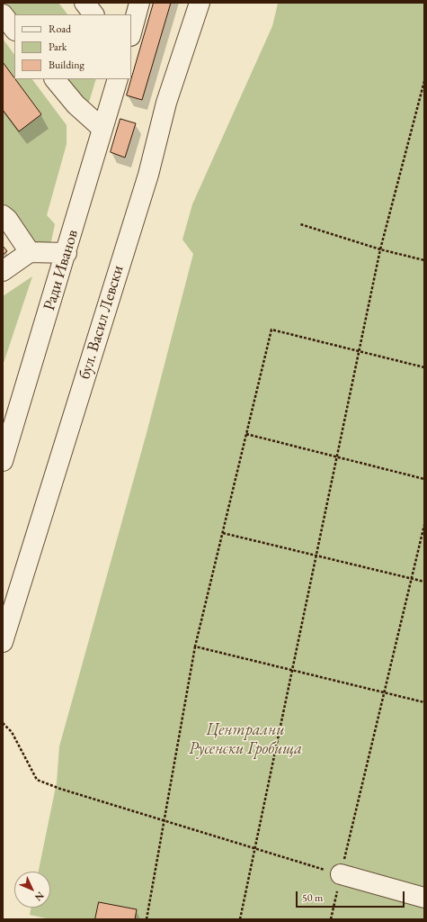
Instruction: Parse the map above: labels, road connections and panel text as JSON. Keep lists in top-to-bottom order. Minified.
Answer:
{"streets":{"street":["Ради Иванов","бул. Васил Левски"]},"parks":["Централни Русенски Гробища"],"legend":["Road","Park","Building"],"scale_bar":"50 m","north":"bottom right"}
